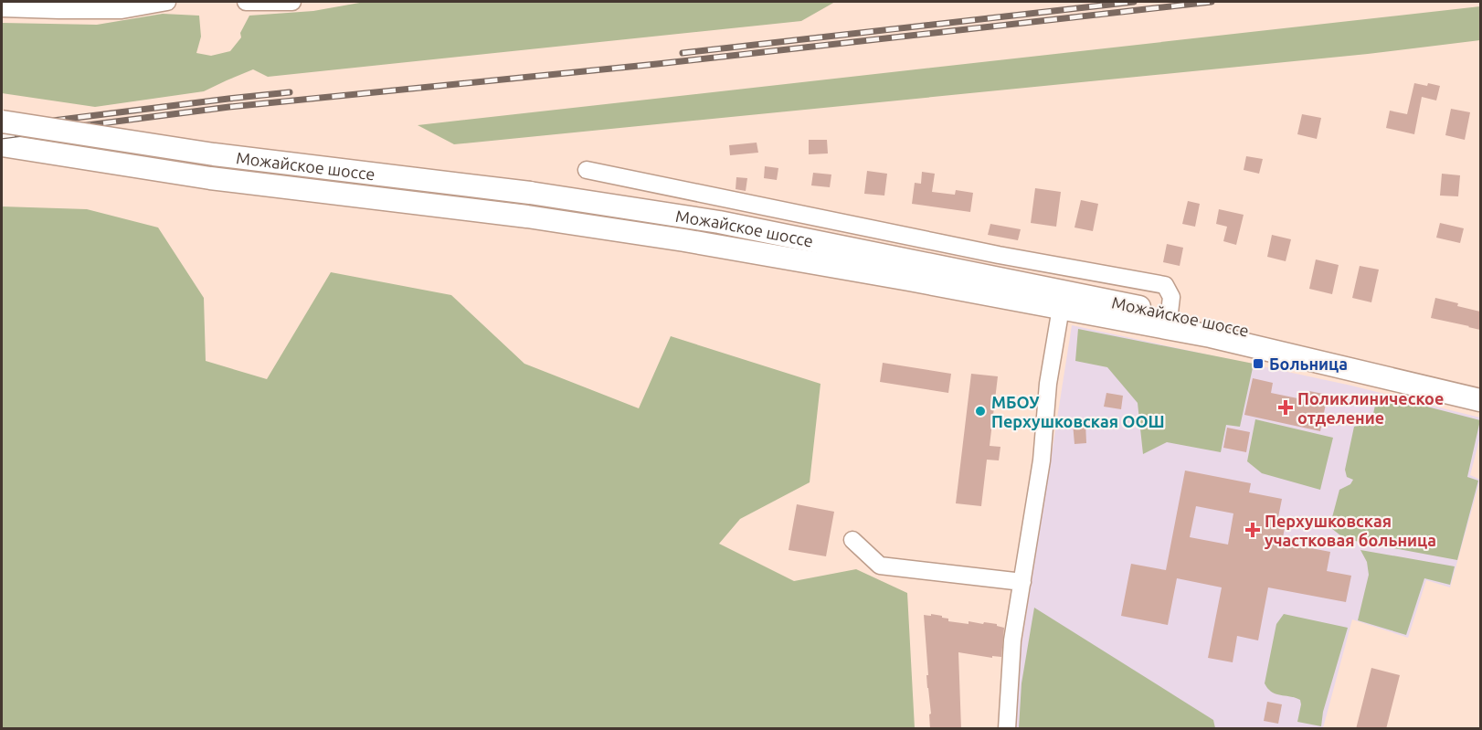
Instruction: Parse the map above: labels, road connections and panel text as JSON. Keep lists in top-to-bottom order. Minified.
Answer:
{"streets":{"main road":["Можайское шоссе"]},"places":{"transit":["Больница"],"health":["Поликлиническое отделение","Перхушковская участковая больница"],"other":["МБОУ Перхушковская ООШ"]}}
